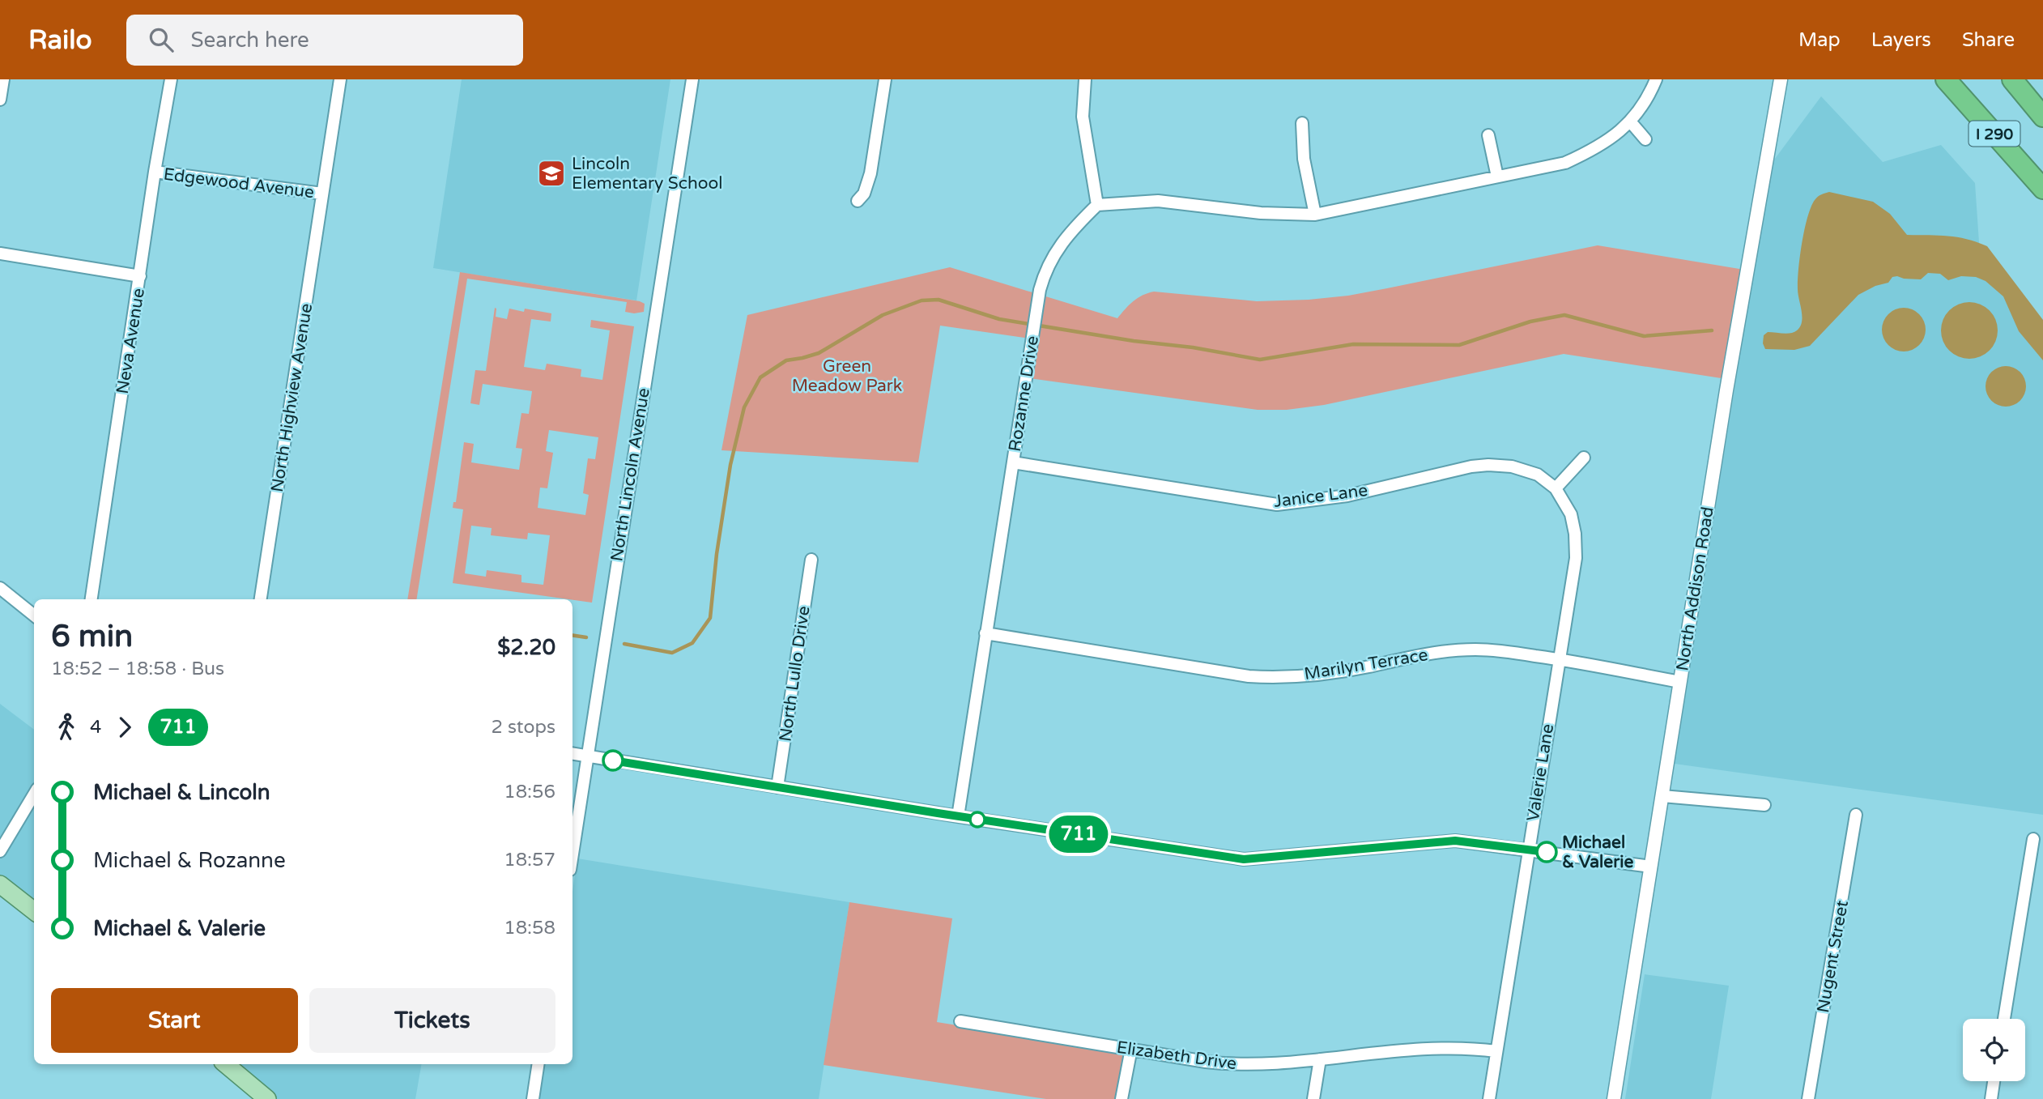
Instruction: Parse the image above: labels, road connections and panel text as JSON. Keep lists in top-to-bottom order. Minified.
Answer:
{"streets":{"highway":["I 290"],"street":["Edgewood Avenue","Neva Avenue","Rozanne Drive","North Highview Avenue","North Lincoln Avenue","Janice Lane","North Addison Road","Marilyn Terrace","North Lullo Drive","Valerie Lane","Nugent Street","Elizabeth Drive"]},"crossings":[["Edgewood Avenue","Neva Avenue"],["Edgewood Avenue","North Highview Avenue"],["Rozanne Drive","Janice Lane"],["Rozanne Drive","Marilyn Terrace"],["Janice Lane","Valerie Lane"],["North Addison Road","Marilyn Terrace"],["Marilyn Terrace","Valerie Lane"],["Valerie Lane","Elizabeth Drive"]],"parks":["Green Meadow Park"],"places":{"school or university":["Lincoln Elementary School"],"other":["Michael & Valerie"]},"lines":["bus line 711"],"page":{"header":"Railo","search":"Search here","nav":["Map","Layers","Share"],"on_map":"711","heading":["6 min","18:52 – 18:58 · Bus","$2.20"],"legs":["4","711","2 stops"],"list":[{"name":"Michael & Lincoln","value":"18:56"},{"name":"Michael & Rozanne","value":"18:57"},{"name":"Michael & Valerie","value":"18:58"}],"buttons":["Start","Tickets"]}}
